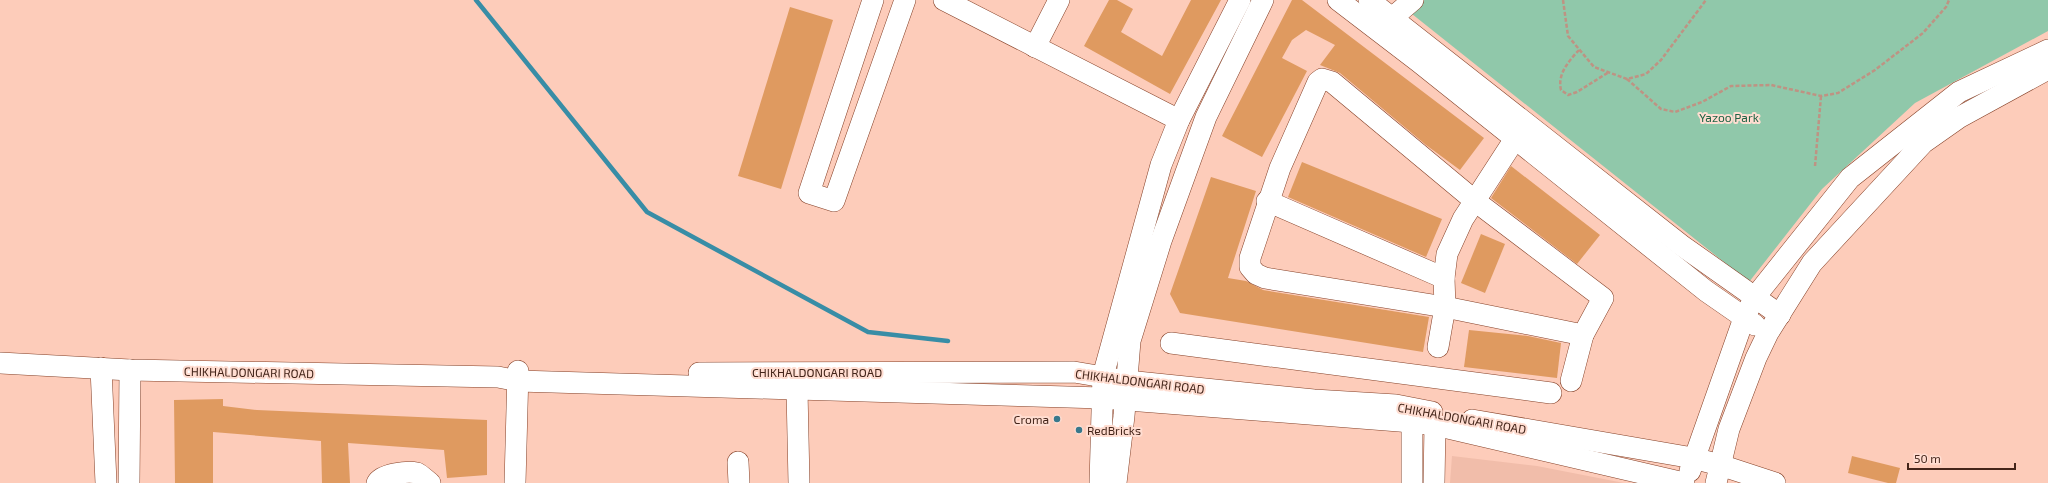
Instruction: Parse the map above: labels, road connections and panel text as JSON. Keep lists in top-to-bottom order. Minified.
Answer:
{"streets":{"street":["CHIKHALDONGARI ROAD"]},"parks":["Yazoo Park"],"places":["Croma","RedBricks"],"scale_bar":"50 m"}
